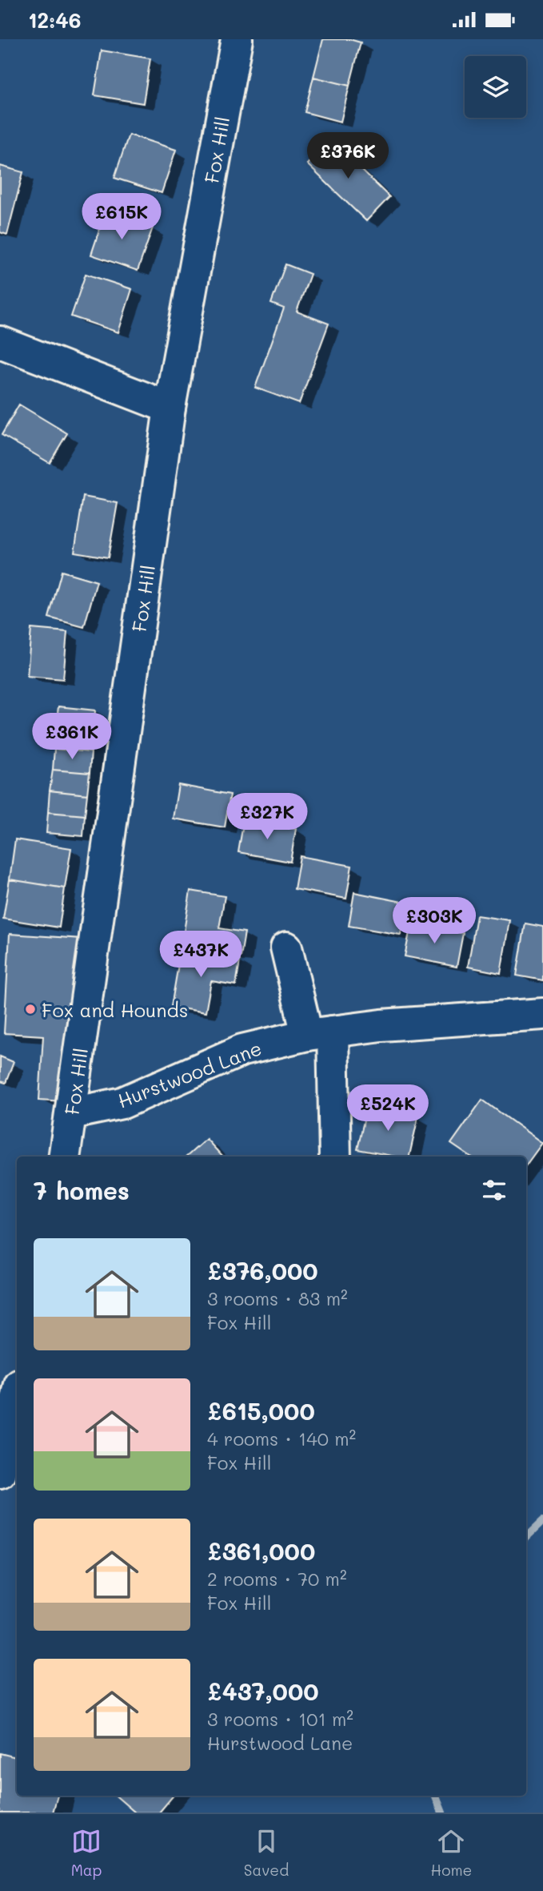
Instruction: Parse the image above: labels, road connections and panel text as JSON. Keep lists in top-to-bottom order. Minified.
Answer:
{"streets":{"main road":["Fox Hill","Hurstwood Lane"]},"crossings":[["Fox Hill","Hurstwood Lane"]],"places":["Fox and Hounds"],"page":{"status":"12:46","price":["£376K","£615K","£361K","£327K","£303K","£437K","£524K"],"heading":"7 homes","list":[{"name":"£376,000","note":"3 rooms · 83 m² · Fox Hill"},{"name":"£615,000","note":"4 rooms · 140 m² · Fox Hill"},{"name":"£361,000","note":"2 rooms · 70 m² · Fox Hill"},{"name":"£437,000","note":"3 rooms · 101 m² · Hurstwood Lane"}],"tabs":["Map","Saved","Home"]}}
